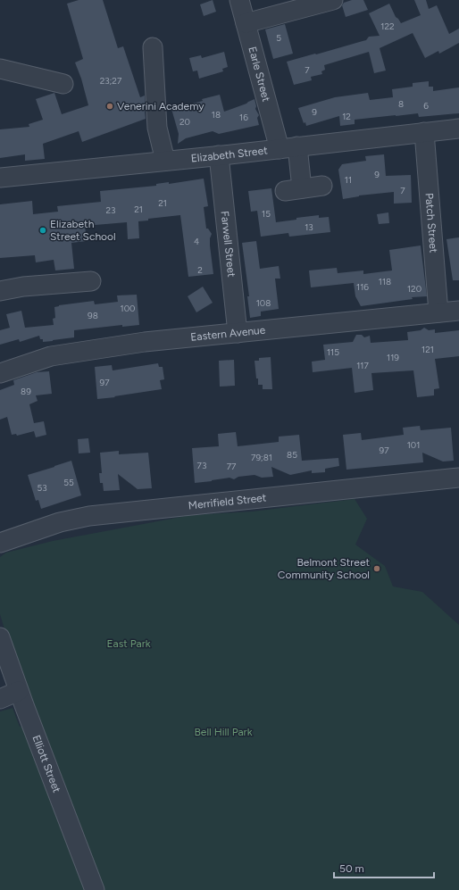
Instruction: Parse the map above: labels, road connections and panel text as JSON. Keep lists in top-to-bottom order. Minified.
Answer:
{"streets":{"street":["Earle Street","Elizabeth Street","Patch Street","Farwell Street","Eastern Avenue","Merrifield Street","Elliott Street"]},"crossings":[["Earle Street","Elizabeth Street"],["Elizabeth Street","Patch Street"],["Elizabeth Street","Farwell Street"],["Patch Street","Eastern Avenue"],["Farwell Street","Eastern Avenue"]],"parks":["East Park","Bell Hill Park"],"places":["Venerini Academy","Elizabeth Street School","Belmont Street Community School"],"house_numbers":["122","5","7","23;27","8","6","9","18","12","16","20","9","11","7","21","21","23","15","13","4","2","118","116","120","108","100","98","121","115","119","117","97","89","101","97","85","79;81","73","77","55","53"],"scale_bar":"50 m"}
